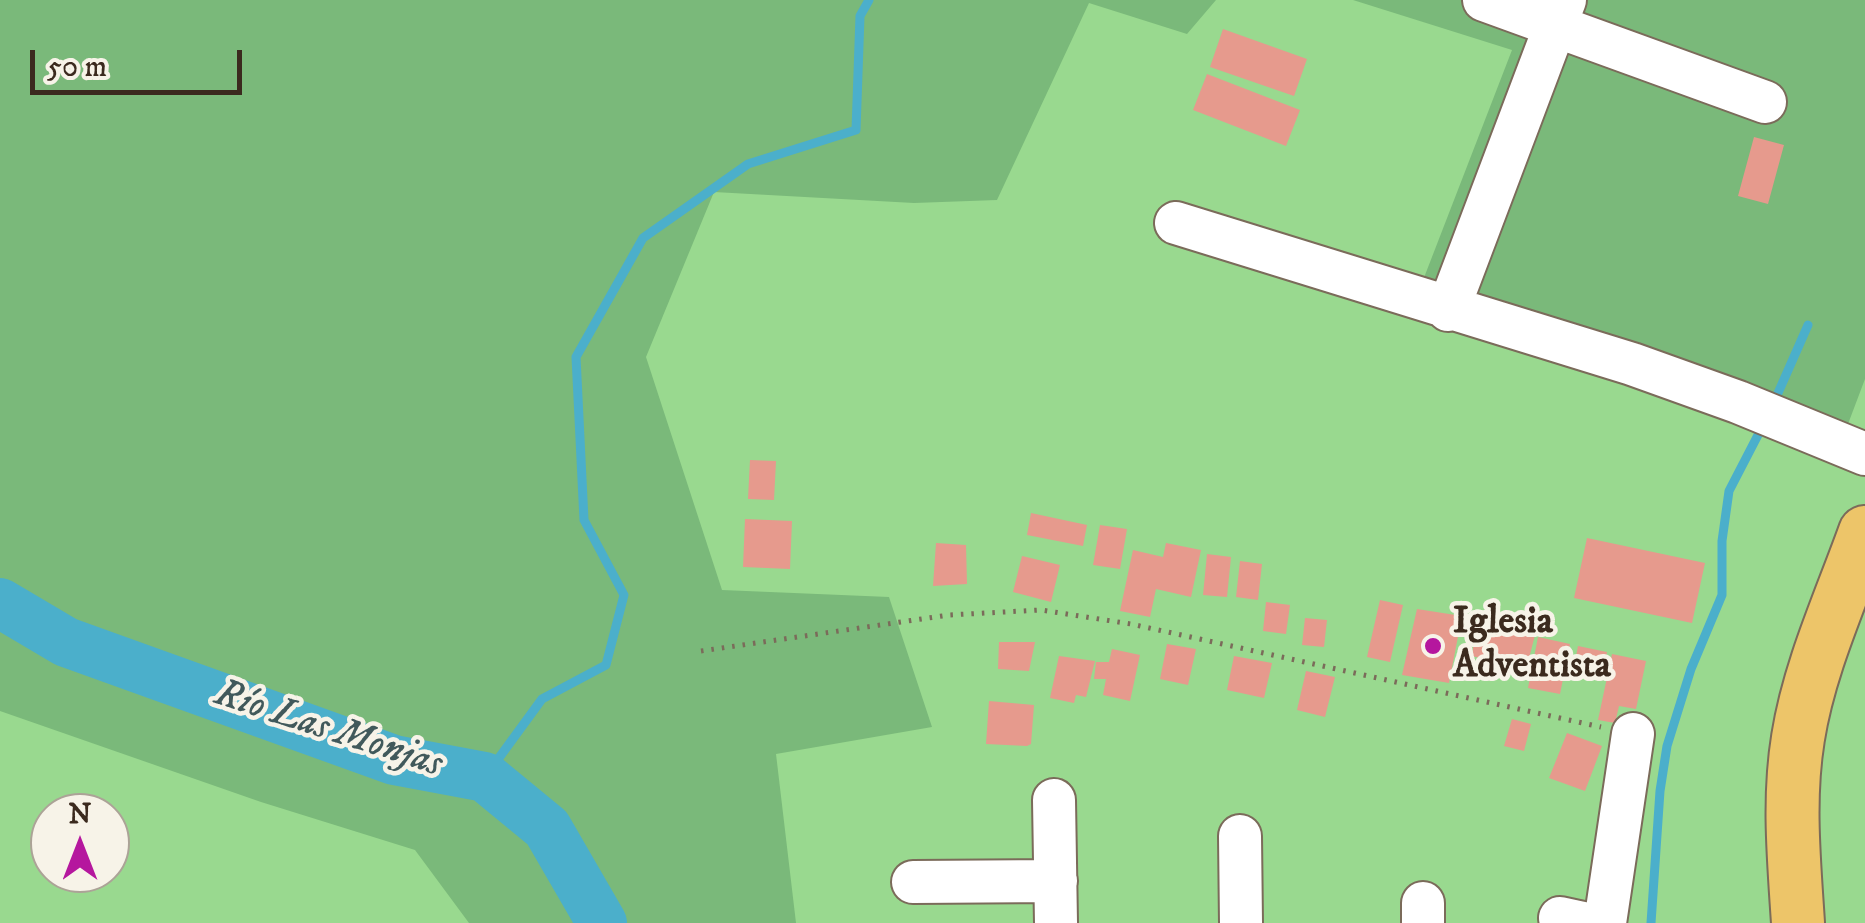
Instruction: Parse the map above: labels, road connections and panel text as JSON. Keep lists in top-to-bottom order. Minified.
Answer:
{"water":["Río Las Monjas"],"places":["Iglesia Adventista"],"scale_bar":"50 m","north":"top"}
